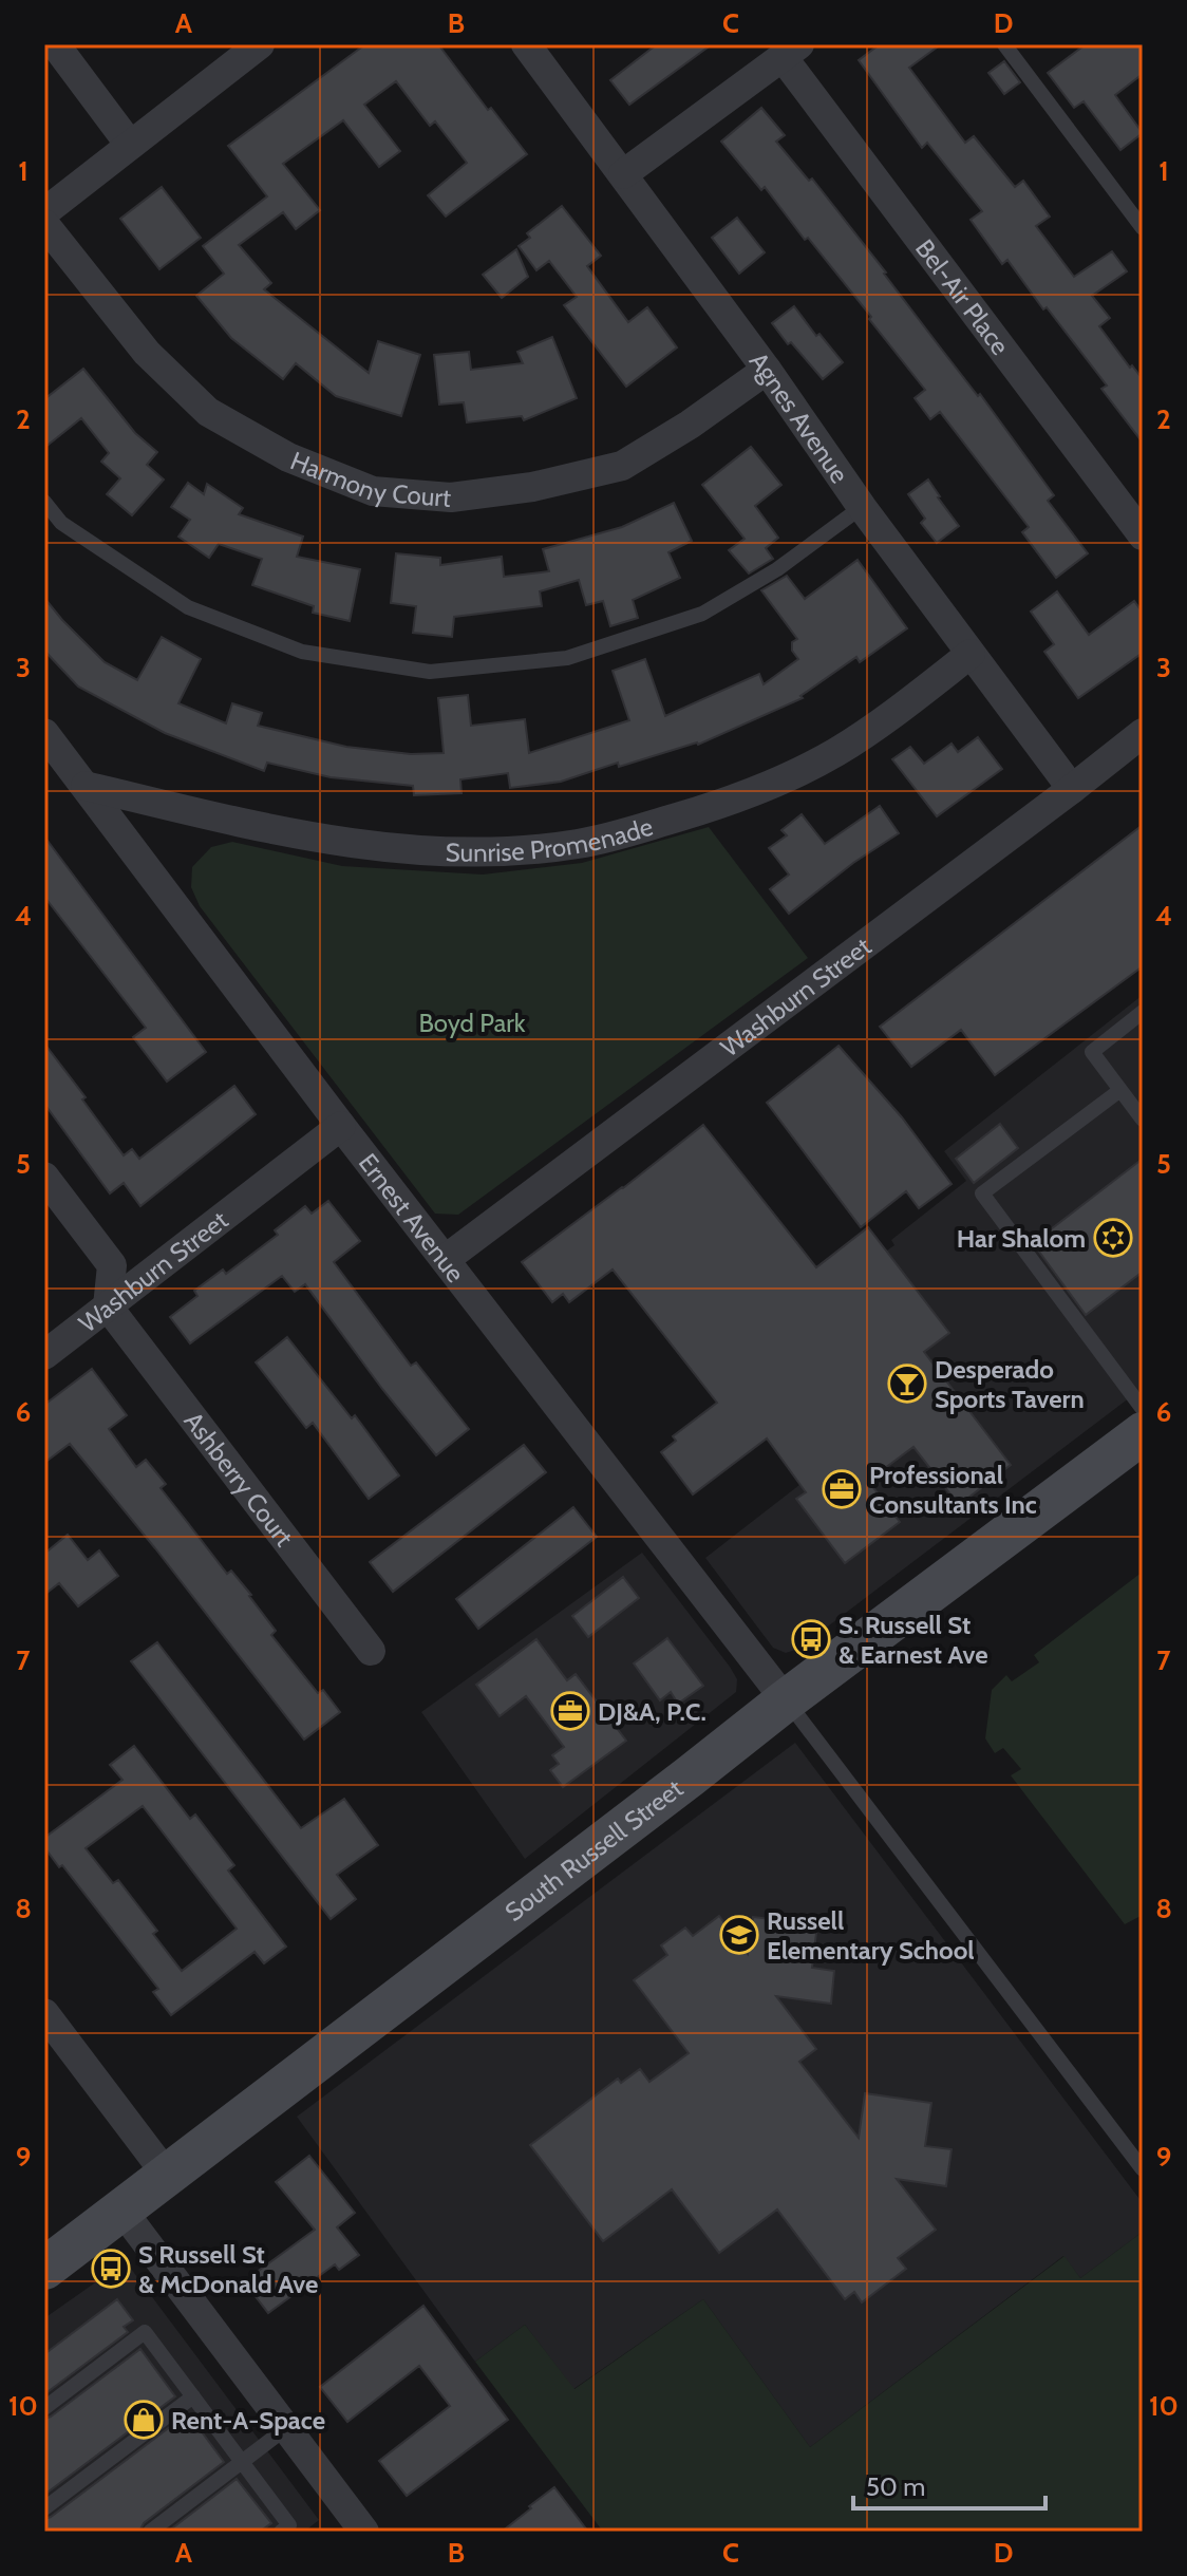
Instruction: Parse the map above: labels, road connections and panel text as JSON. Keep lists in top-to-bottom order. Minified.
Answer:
{"streets":{"main road":["South Russell Street"],"street":["Bel-Air Place","Agnes Avenue","Harmony Court","Sunrise Promenade","Washburn Street","Ernest Avenue","Ashberry Court"]},"crossings":[["Agnes Avenue","Harmony Court"],["Agnes Avenue","Sunrise Promenade"],["Agnes Avenue","Washburn Street"],["Sunrise Promenade","Ernest Avenue"],["Washburn Street","Ernest Avenue"],["Washburn Street","Ashberry Court"],["Ernest Avenue","South Russell Street"]],"parks":["Boyd Park"],"places":{"synagogue":["Har Shalom"],"bar":["Desperado Sports Tavern"],"office":["Professional Consultants Inc","DJ&A, P.C."],"bus stop":["S. Russell St & Earnest Ave","S Russell St & McDonald Ave"],"school or university":["Russell Elementary School"],"shop":["Rent-A-Space"]},"scale_bar":"50 m","grid":{"columns":["A","B","C","D"],"rows":["1","2","3","4","5","6","7","8","9","10"]}}
